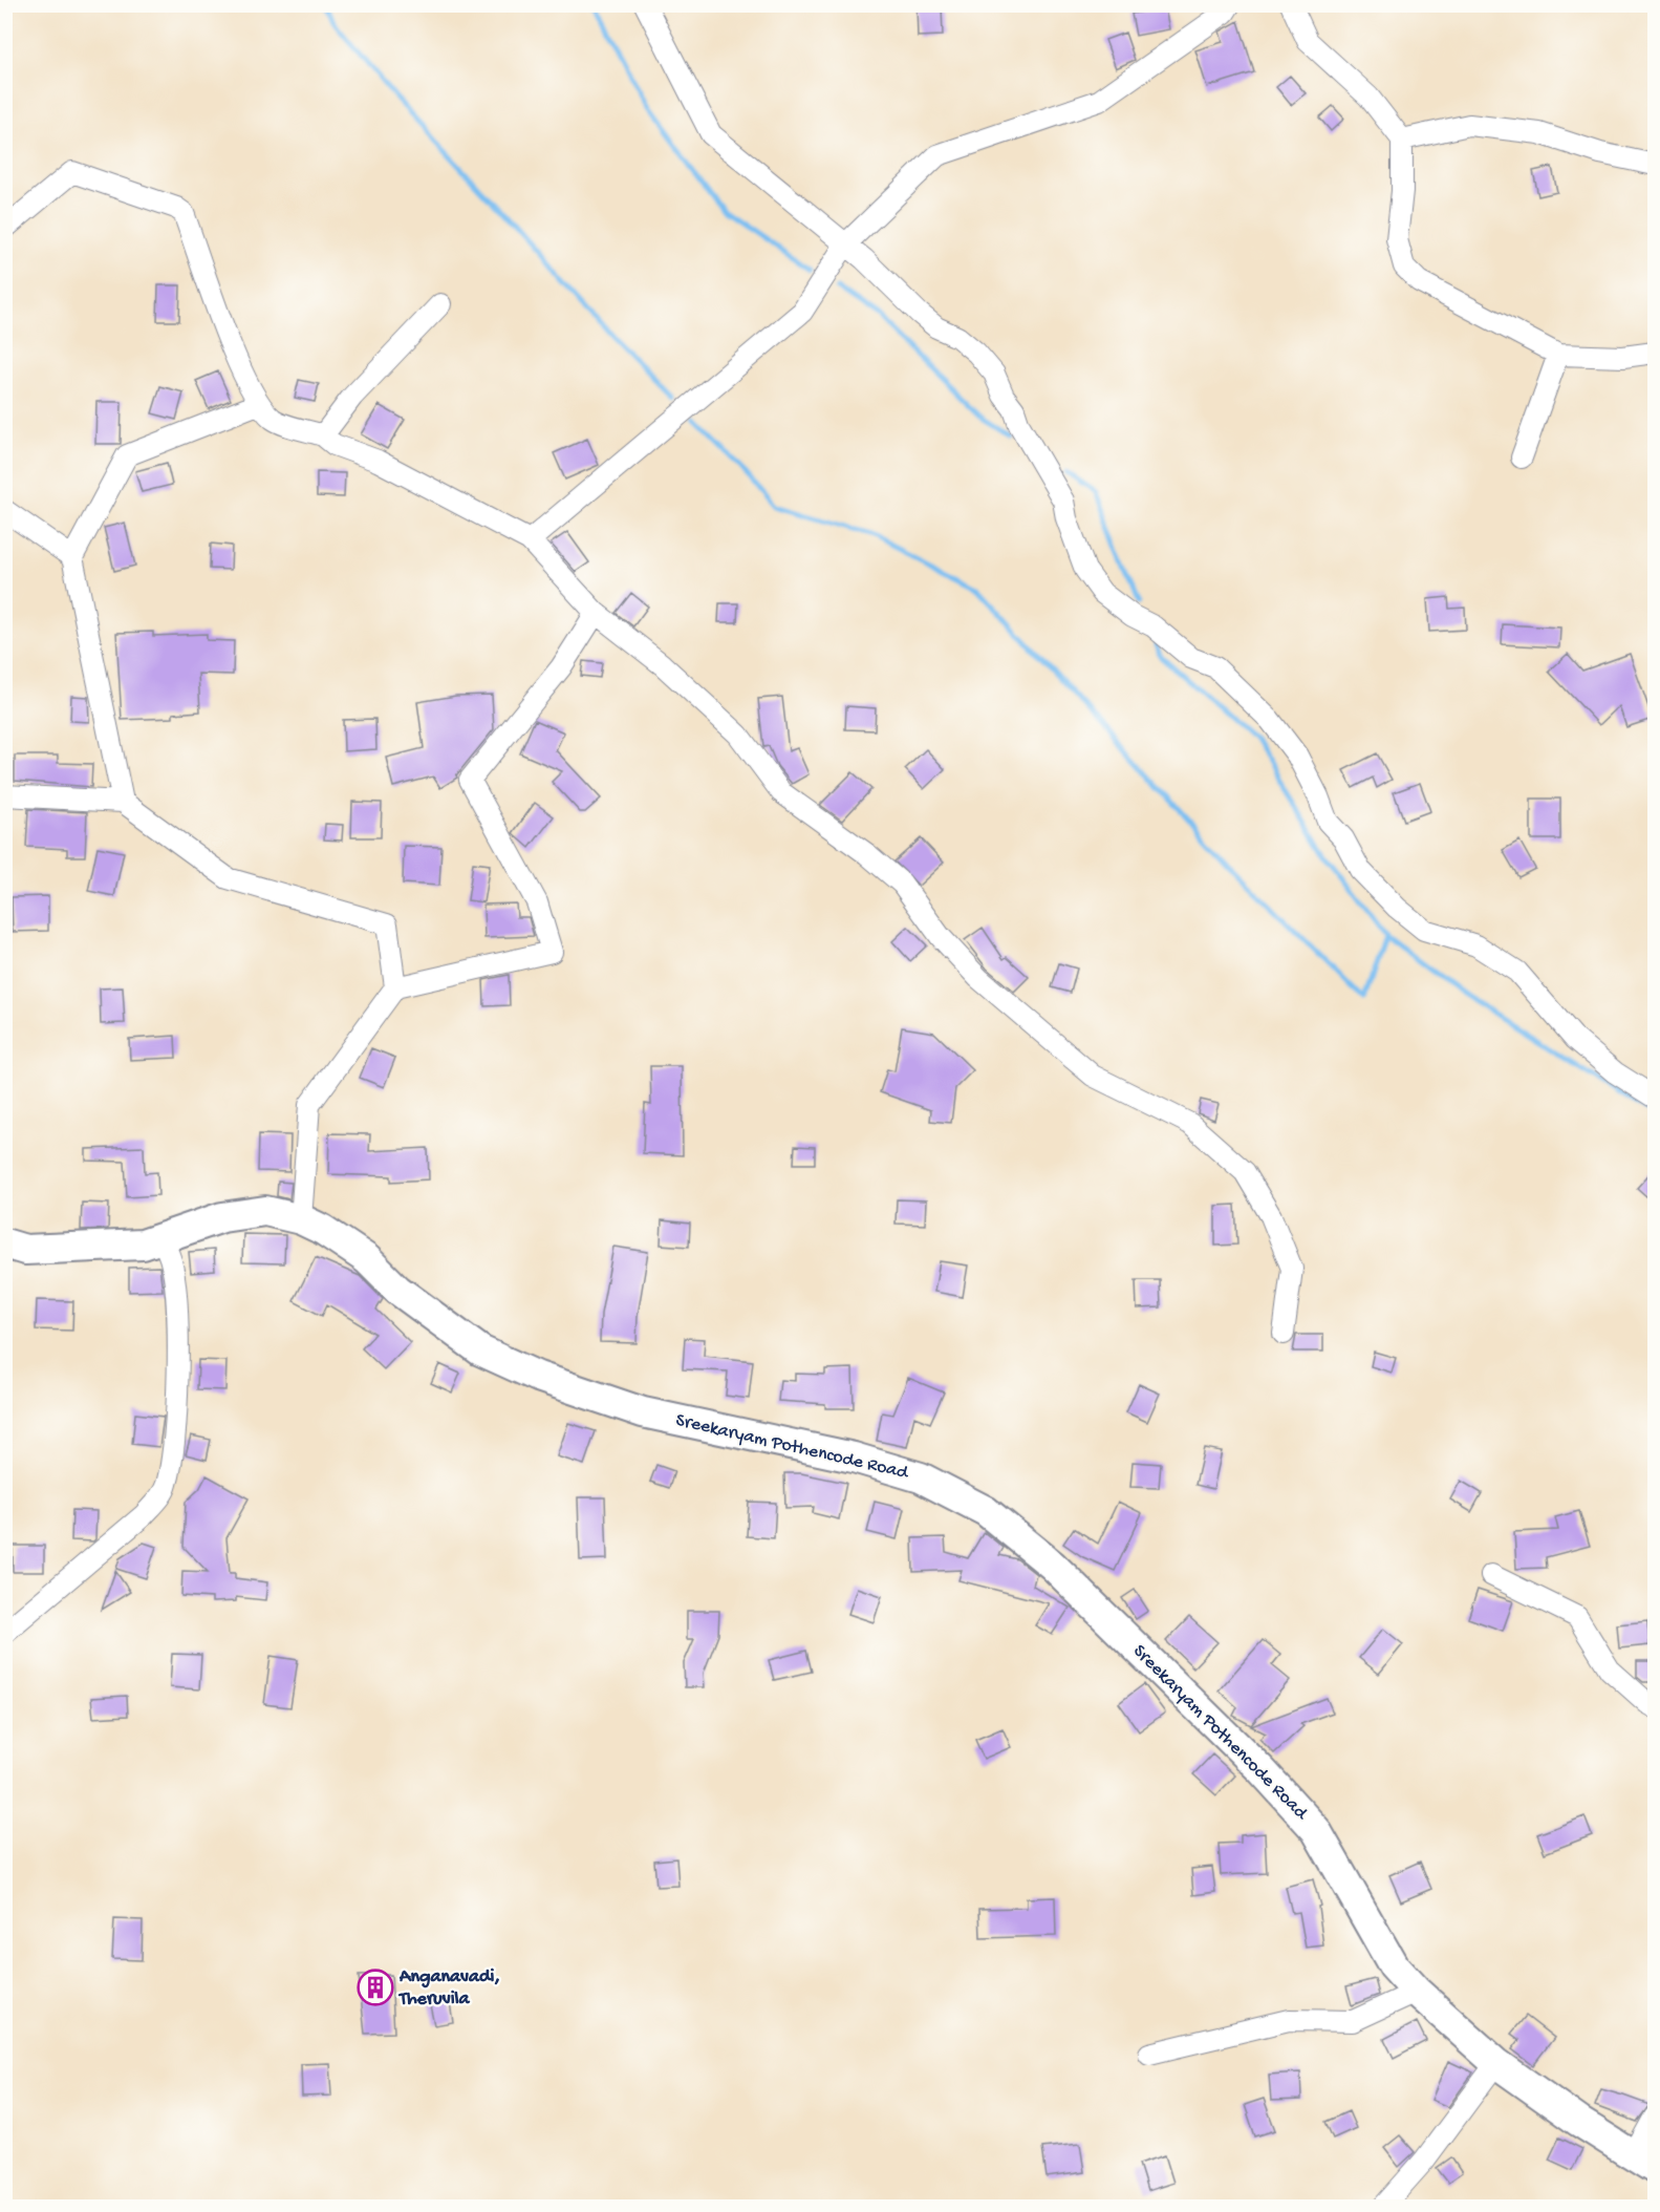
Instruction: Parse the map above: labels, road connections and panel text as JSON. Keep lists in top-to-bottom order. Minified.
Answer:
{"streets":{"main road":["Sreekaryam Pothencode Road"]},"places":{"building":["Anganavadi, Theruvila"]}}
